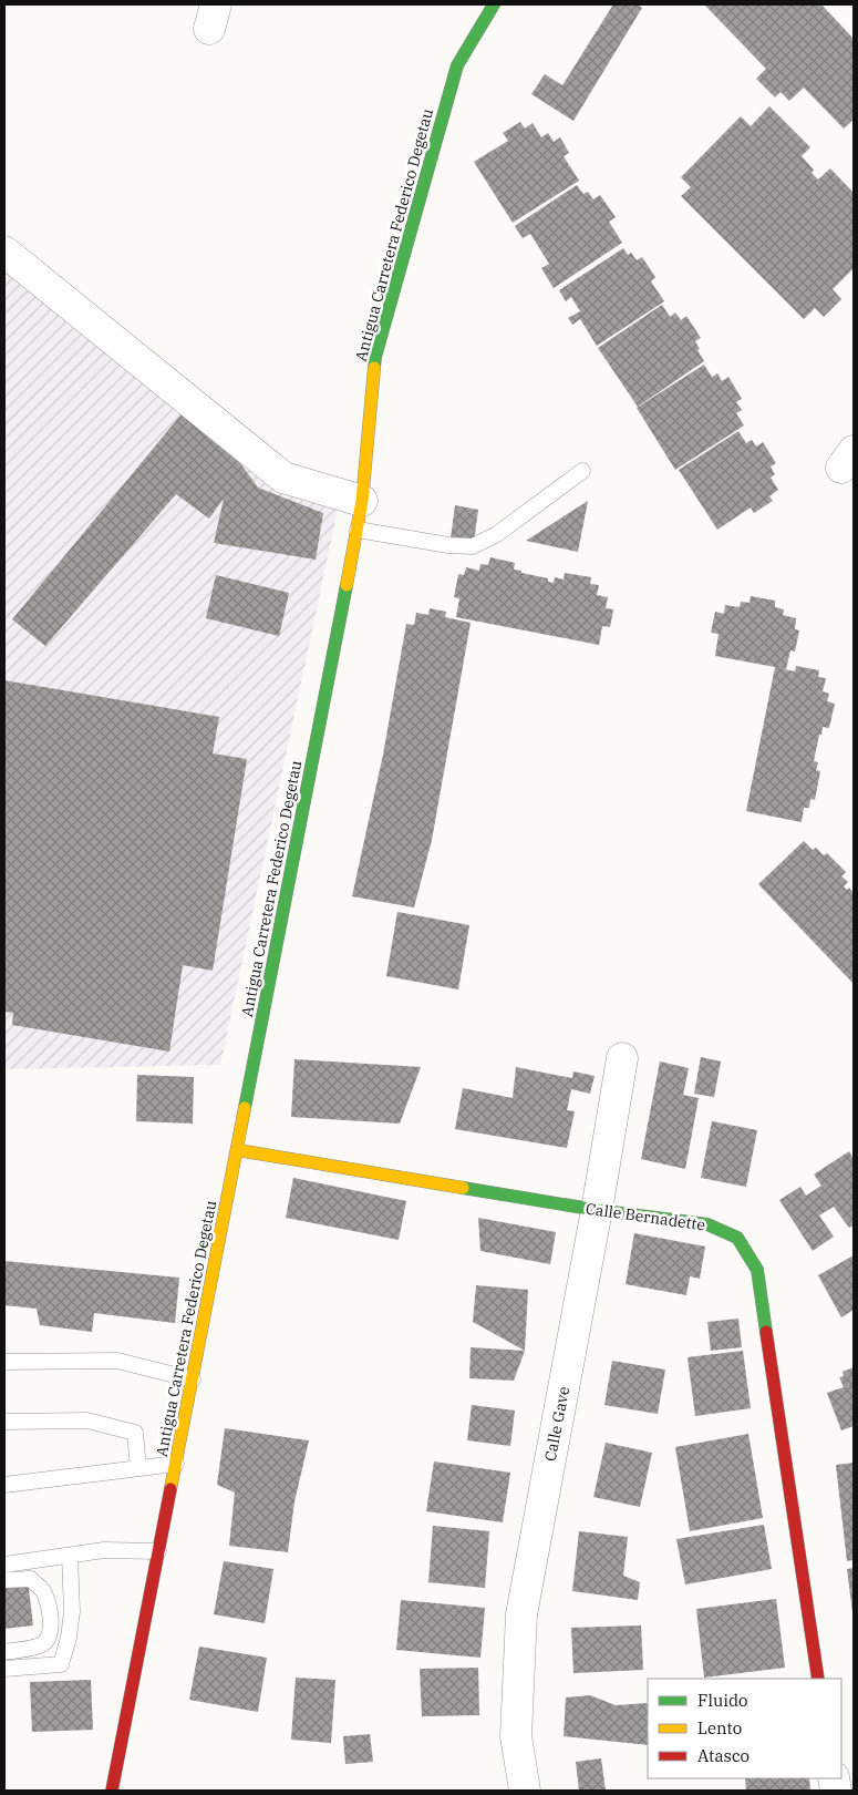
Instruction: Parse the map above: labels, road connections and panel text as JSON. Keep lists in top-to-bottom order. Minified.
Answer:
{"streets":{"street":["Antigua Carretera Federico Degetau","Calle Bernadette","Calle Gave"]},"crossings":[["Antigua Carretera Federico Degetau","Calle Bernadette"],["Calle Bernadette","Calle Gave"]],"legend":["Fluido","Lento","Atasco"]}
